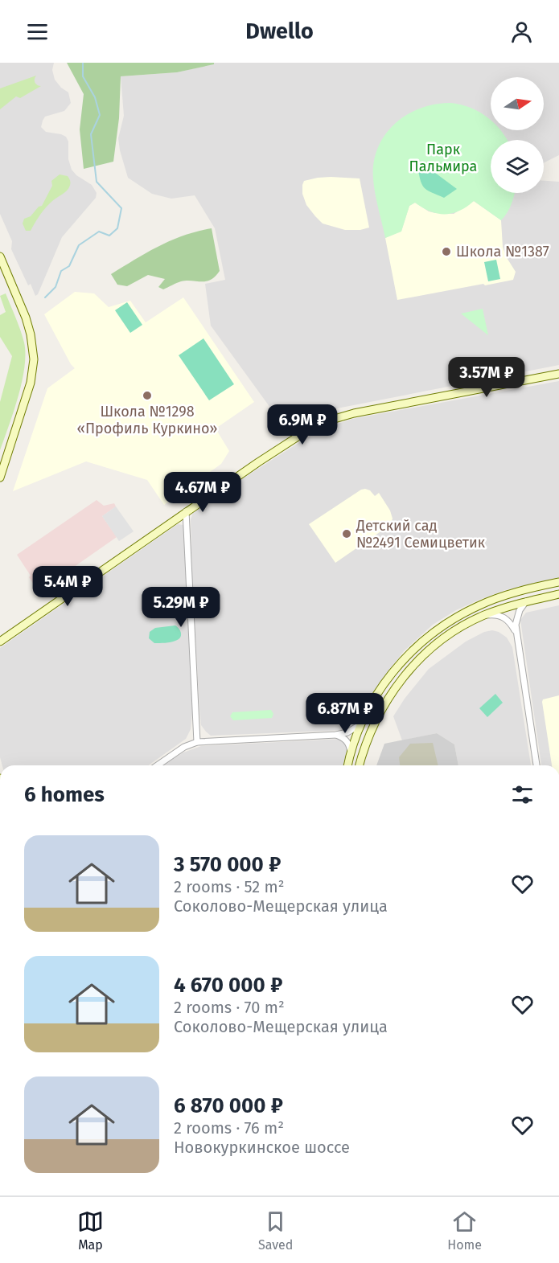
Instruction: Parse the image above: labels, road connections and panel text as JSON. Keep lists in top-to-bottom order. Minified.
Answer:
{"parks":["Парк Пальмира"],"places":["Школа №1387","Школа №1298 «Профиль Куркино»","Детский сад №2491 Семицветик"],"north":"right","page":{"header":"Dwello","price":["3.57M ₽","6.9M ₽","4.67M ₽","5.4M ₽","5.29M ₽","6.87M ₽"],"heading":"6 homes","list":[{"name":"3 570 000 ₽","note":"2 rooms · 52 m² · Соколово-Мещерская улица"},{"name":"4 670 000 ₽","note":"2 rooms · 70 m² · Соколово-Мещерская улица"},{"name":"6 870 000 ₽","note":"2 rooms · 76 m² · Новокуркинское шоссе"}],"tabs":["Map","Saved","Home"]}}
